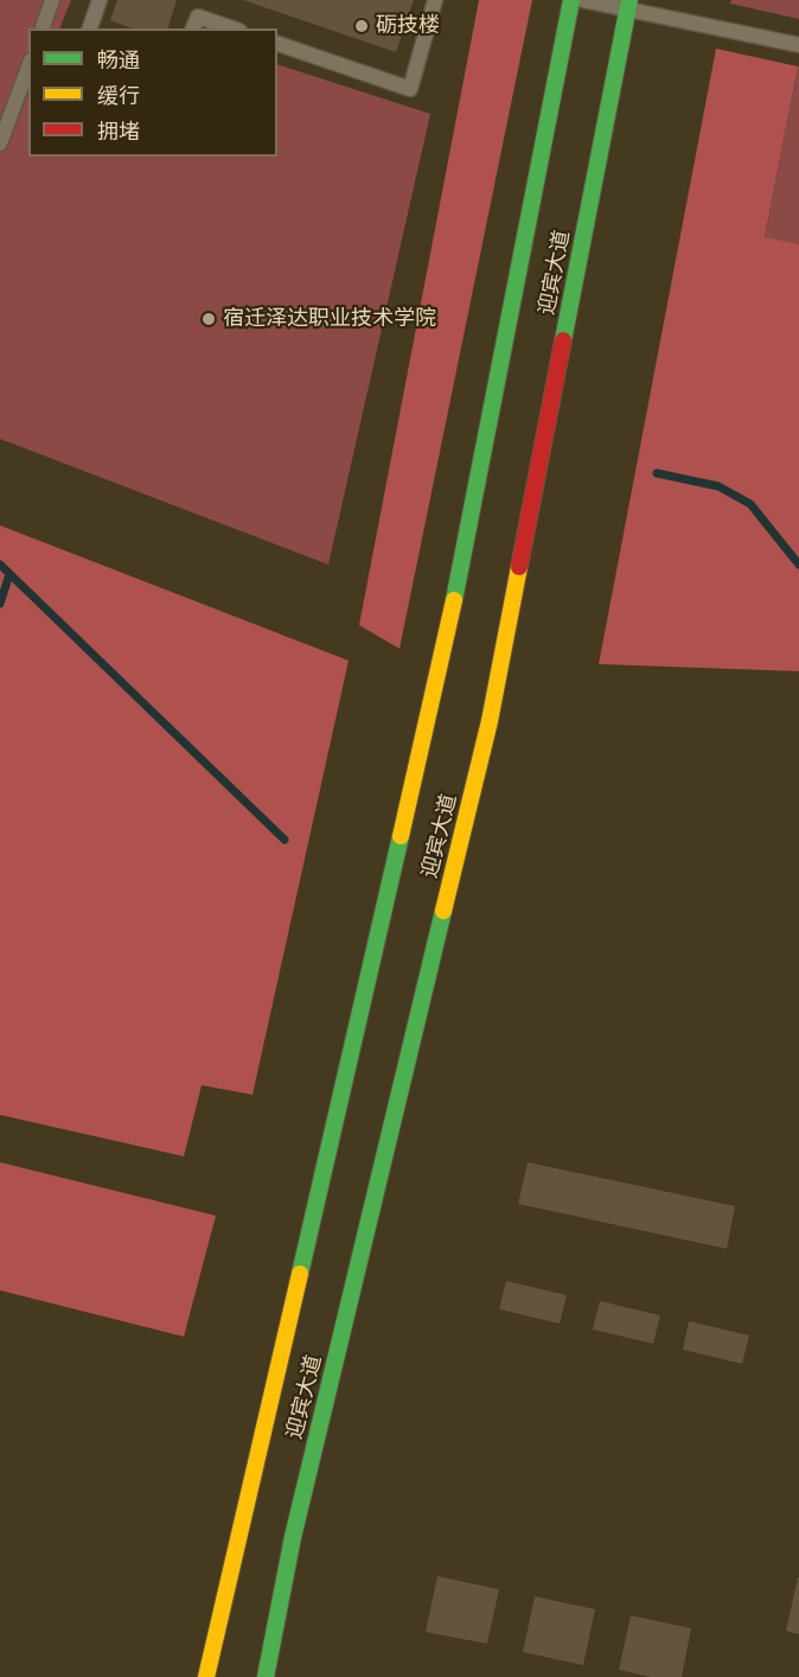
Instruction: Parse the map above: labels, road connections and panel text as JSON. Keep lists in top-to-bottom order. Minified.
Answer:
{"streets":{"highway":["迎宾大道"]},"places":["砺技楼","宿迁泽达职业技术学院"],"legend":["畅通","缓行","拥堵"]}
